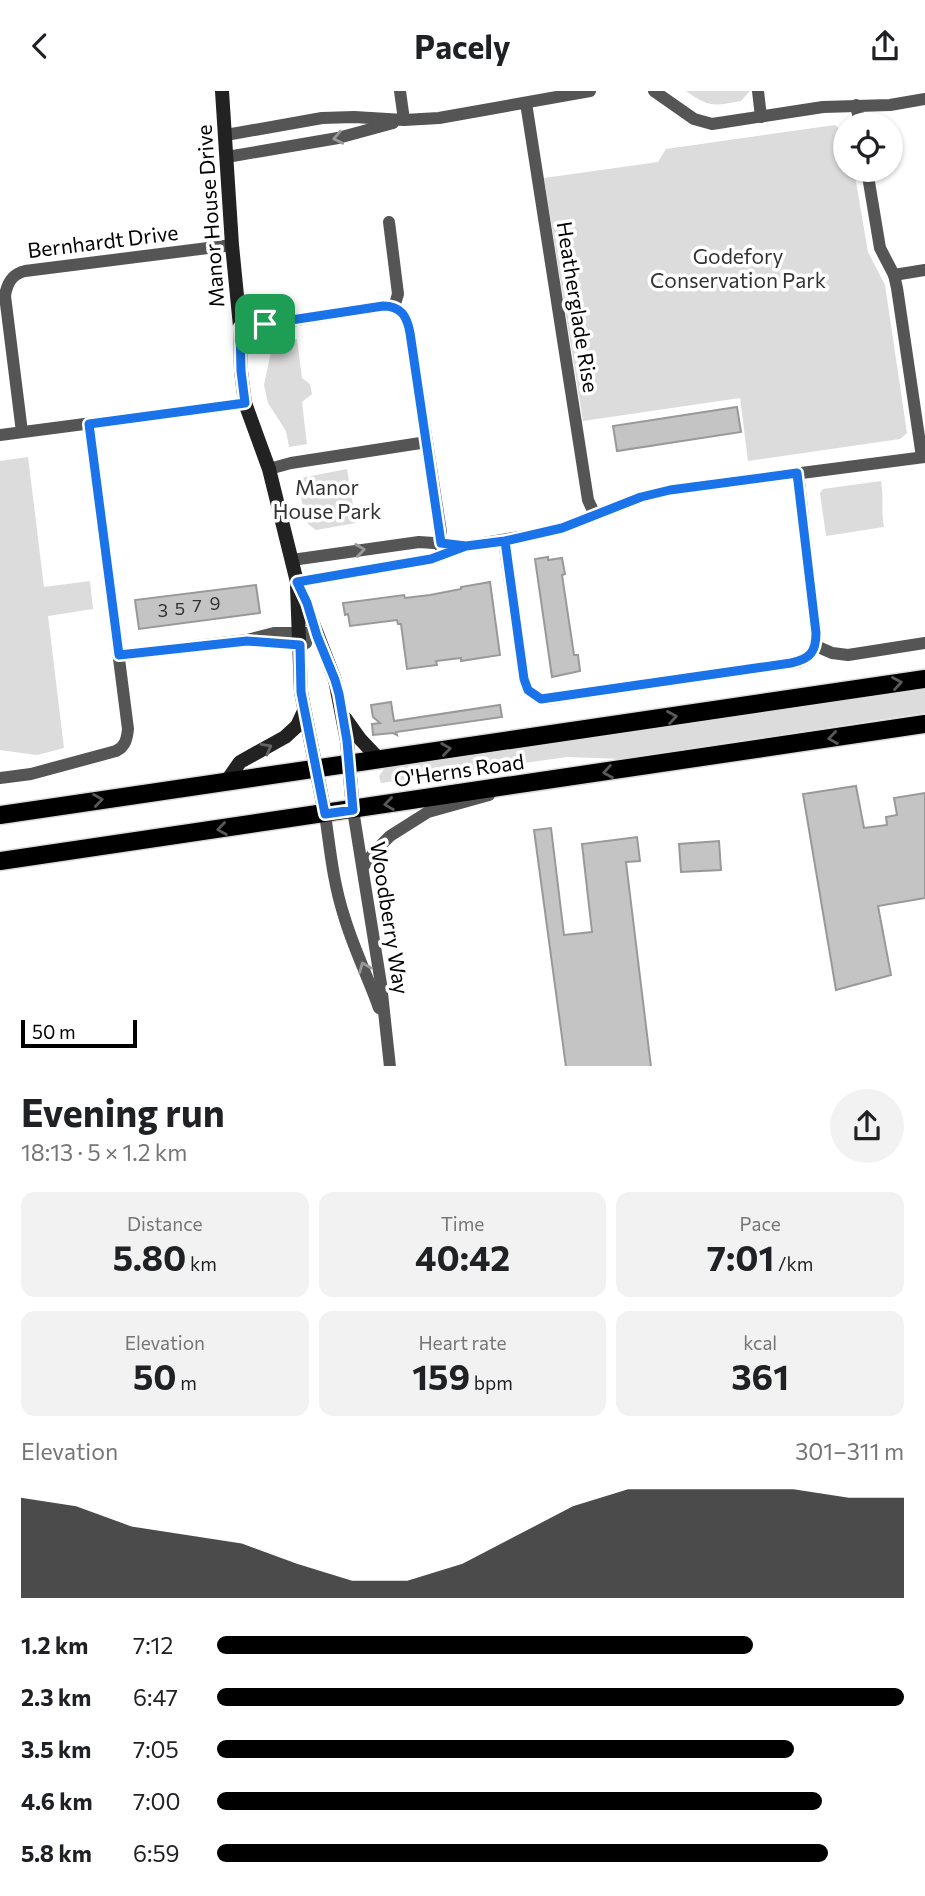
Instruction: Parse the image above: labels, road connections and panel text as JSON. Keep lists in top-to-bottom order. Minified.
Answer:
{"streets":{"main road":["O'Herns Road"],"street":["Manor House Drive","Bernhardt Drive","Heatherglade Rise","Woodberry Way"]},"crossings":[["Manor House Drive","Bernhardt Drive"],["Manor House Drive","O'Herns Road"],["Manor House Drive","Woodberry Way"],["O'Herns Road","Woodberry Way"]],"parks":["Godefory Conservation Park","Manor House Park"],"house_numbers":["9","7","5","3"],"scale_bar":"50 m","page":{"header":"Pacely","scale":"50 m","heading":["Evening run","18:13 · 5 × 1.2 km"],"stats":[["Distance","5.80 km"],["Time","40:42"],["Pace","7:01 /km"],["Elevation","50 m"],["Heart rate","159 bpm"],["kcal","361"]],"chart":["Elevation","301–311 m"],"list":[{"name":"1.2 km","note":"7:12"},{"name":"2.3 km","note":"6:47"},{"name":"3.5 km","note":"7:05"},{"name":"4.6 km","note":"7:00"},{"name":"5.8 km","note":"6:59"}]}}
